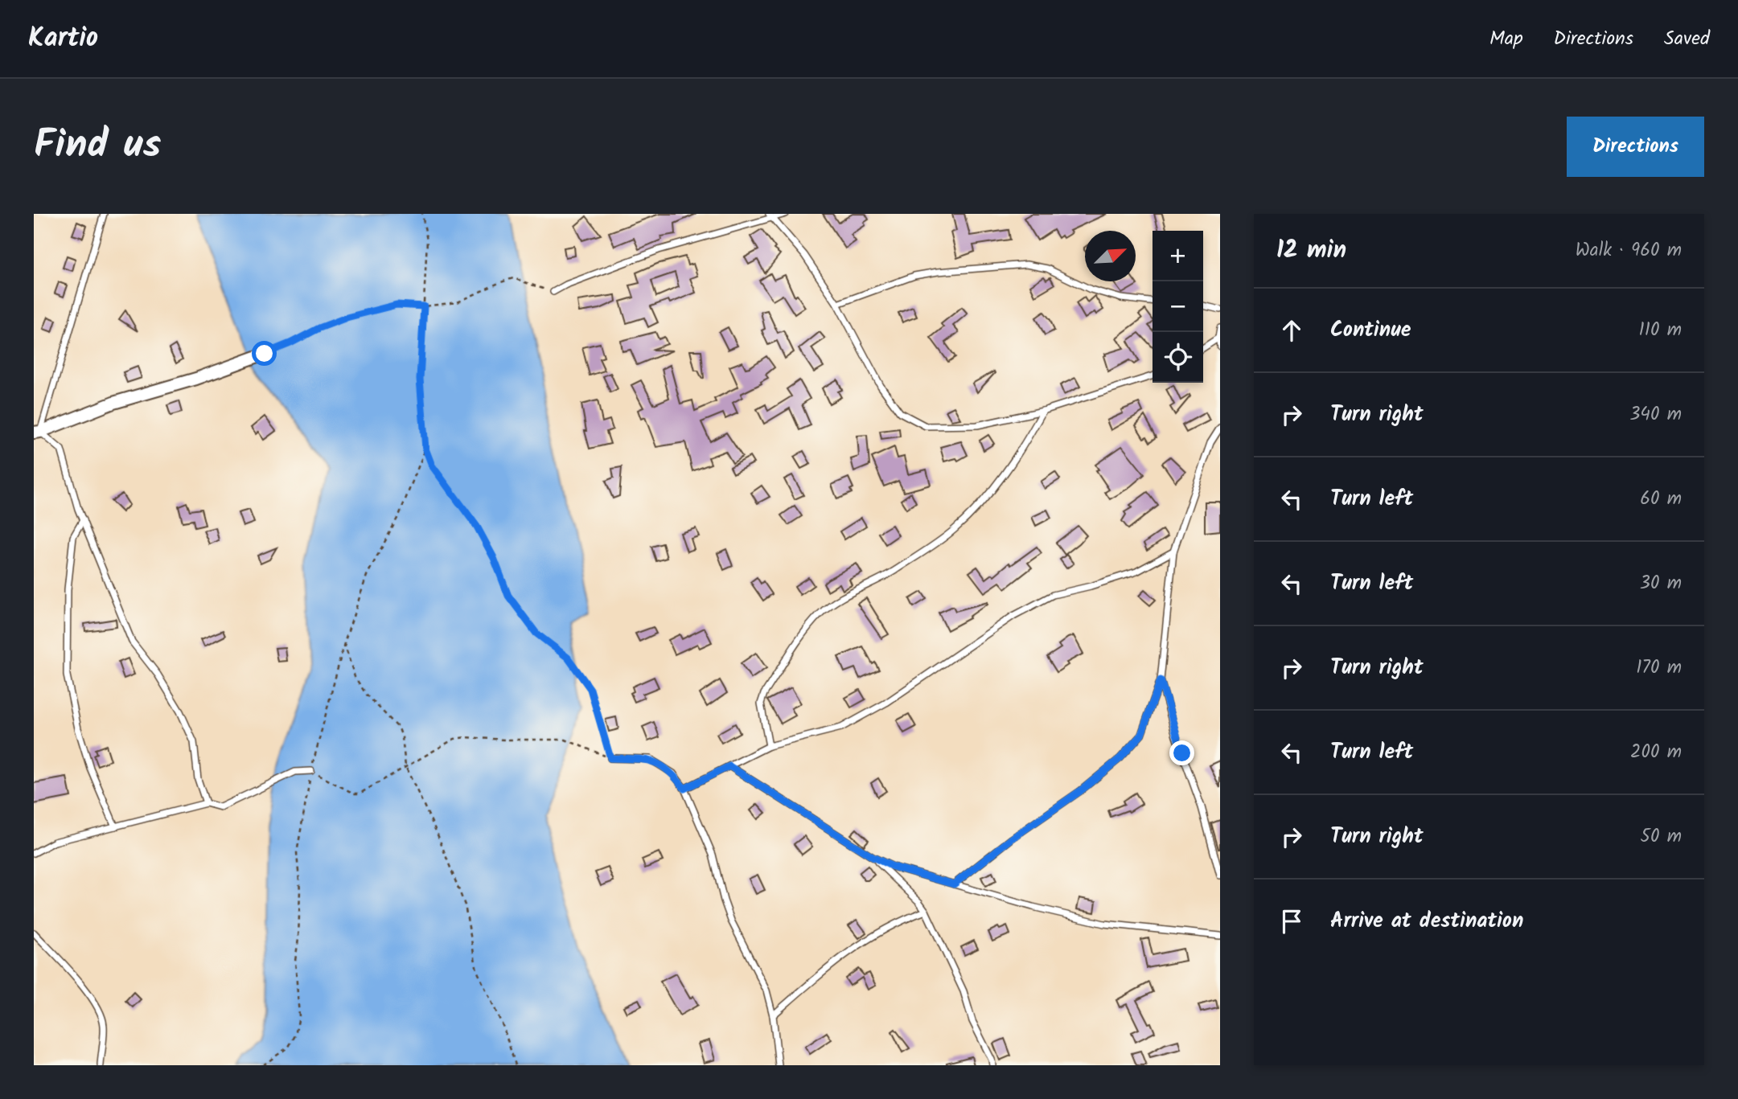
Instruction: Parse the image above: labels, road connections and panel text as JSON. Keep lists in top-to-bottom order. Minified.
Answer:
{"north":"top right","page":{"header":"Kartio","nav":["Map","Directions","Saved"],"title":"Find us","buttons":"Directions","heading":["12 min","Walk · 960 m"],"map_buttons":["+","−"],"list":[["Continue","110 m"],["Turn right","340 m"],["Turn left","60 m"],["Turn left","30 m"],["Turn right","170 m"],["Turn left","200 m"],["Turn right","50 m"],"Arrive at destination"]}}
